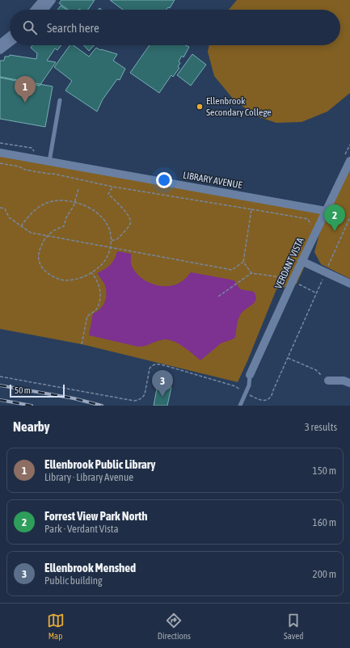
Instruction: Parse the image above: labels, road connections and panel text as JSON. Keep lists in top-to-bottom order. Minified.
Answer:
{"streets":{"street":["LIBRARY AVENUE","VERDANT VISTA"]},"crossings":[["LIBRARY AVENUE","VERDANT VISTA"]],"places":["Ellenbrook Secondary College"],"scale_bar":"50 m","page":{"search":"Search here","pins":["1","2","3"],"scale":"50 m","heading":["Nearby","3 results"],"list":[{"mark":"1","name":"Ellenbrook Public Library","note":"Library · Library Avenue","value":"150 m"},{"mark":"2","name":"Forrest View Park North","note":"Park · Verdant Vista","value":"160 m"},{"mark":"3","name":"Ellenbrook Menshed","note":"Public building","value":"200 m"}],"nav":["Map","Directions","Saved"]}}
